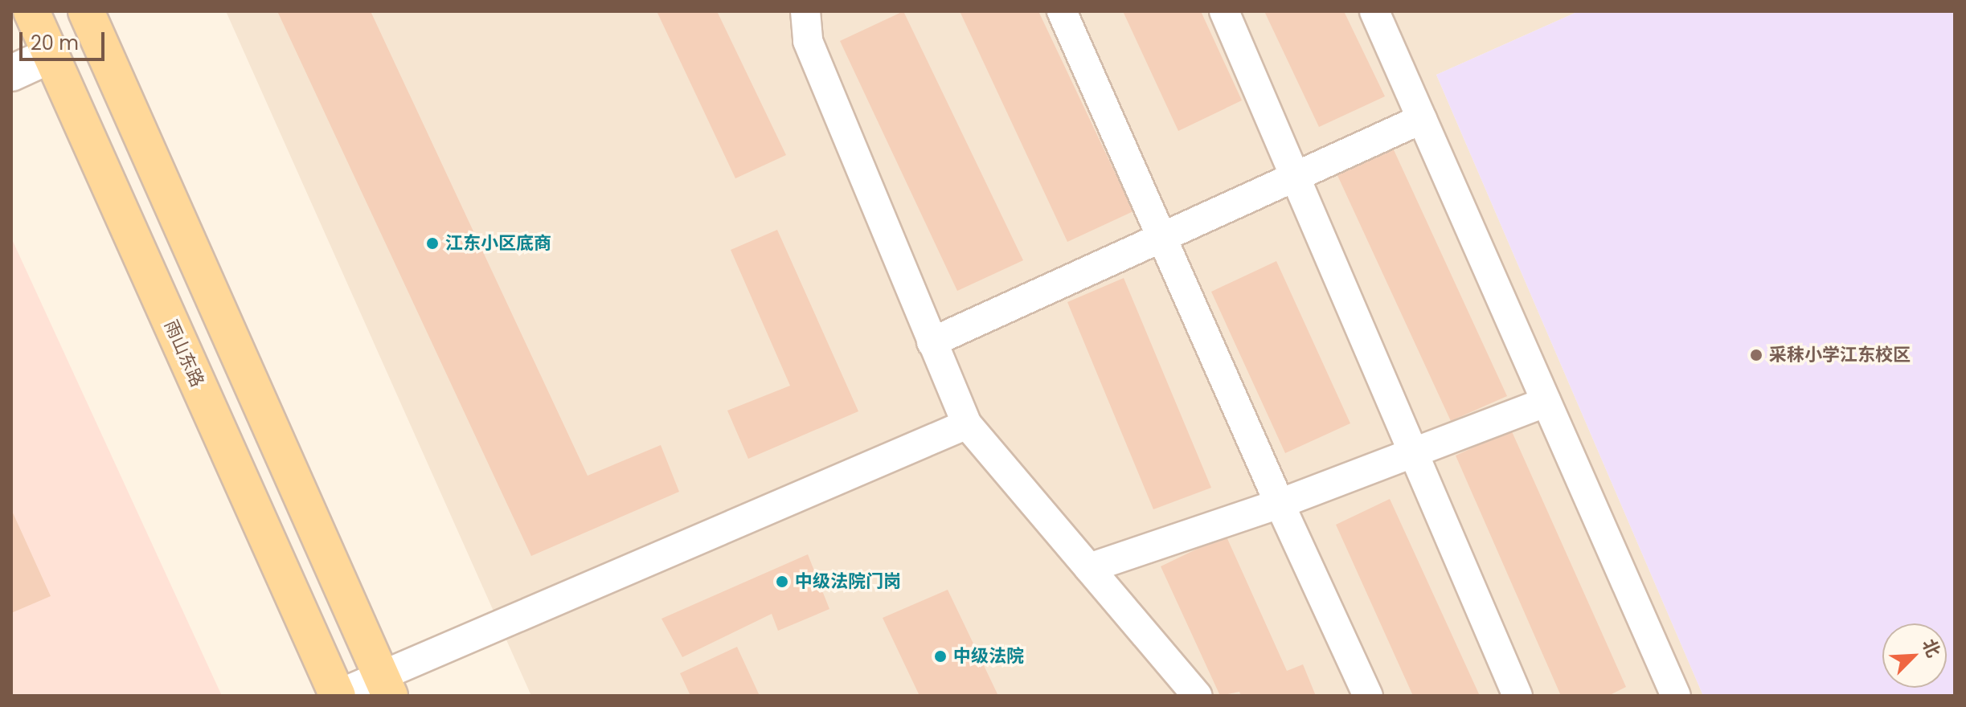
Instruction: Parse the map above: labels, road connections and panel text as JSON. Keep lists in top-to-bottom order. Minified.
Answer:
{"streets":{"main road":["雨山东路"]},"places":["江东小区底商","采秣小学江东校区","中级法院门岗","中级法院"],"scale_bar":"20 m","north":"top right"}
